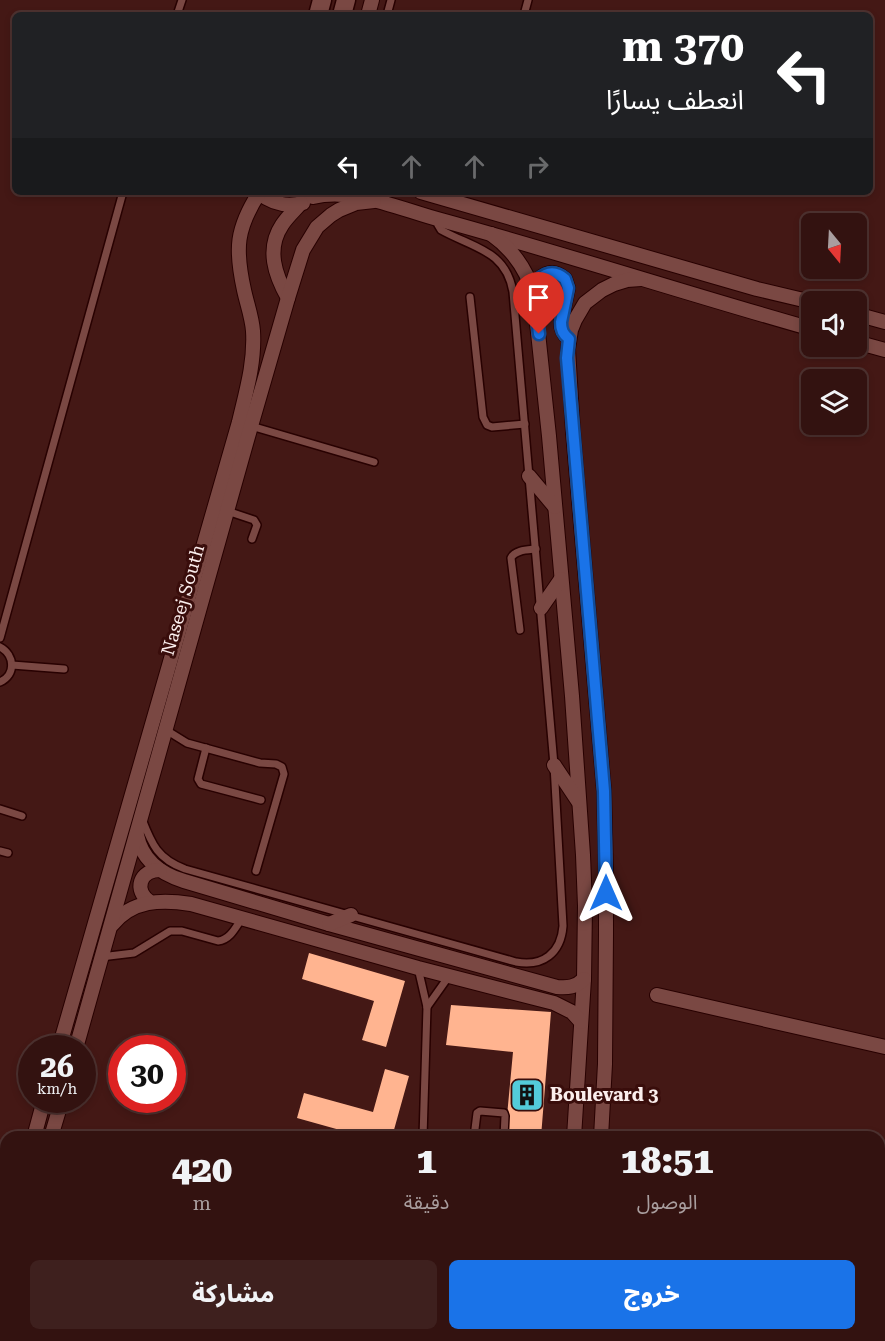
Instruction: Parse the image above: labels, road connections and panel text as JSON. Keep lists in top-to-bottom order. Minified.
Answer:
{"streets":{"street":["Naseej South"]},"places":{"building":["Boulevard 3"]},"north":"bottom","page":{"turn":["370 m","انعطف يسارًا"],"speed":"26 km/h","limit":"30","eta":["18:51","الوصول","1","دقيقة","420","m"],"buttons":["خروج","مشاركة"]}}
